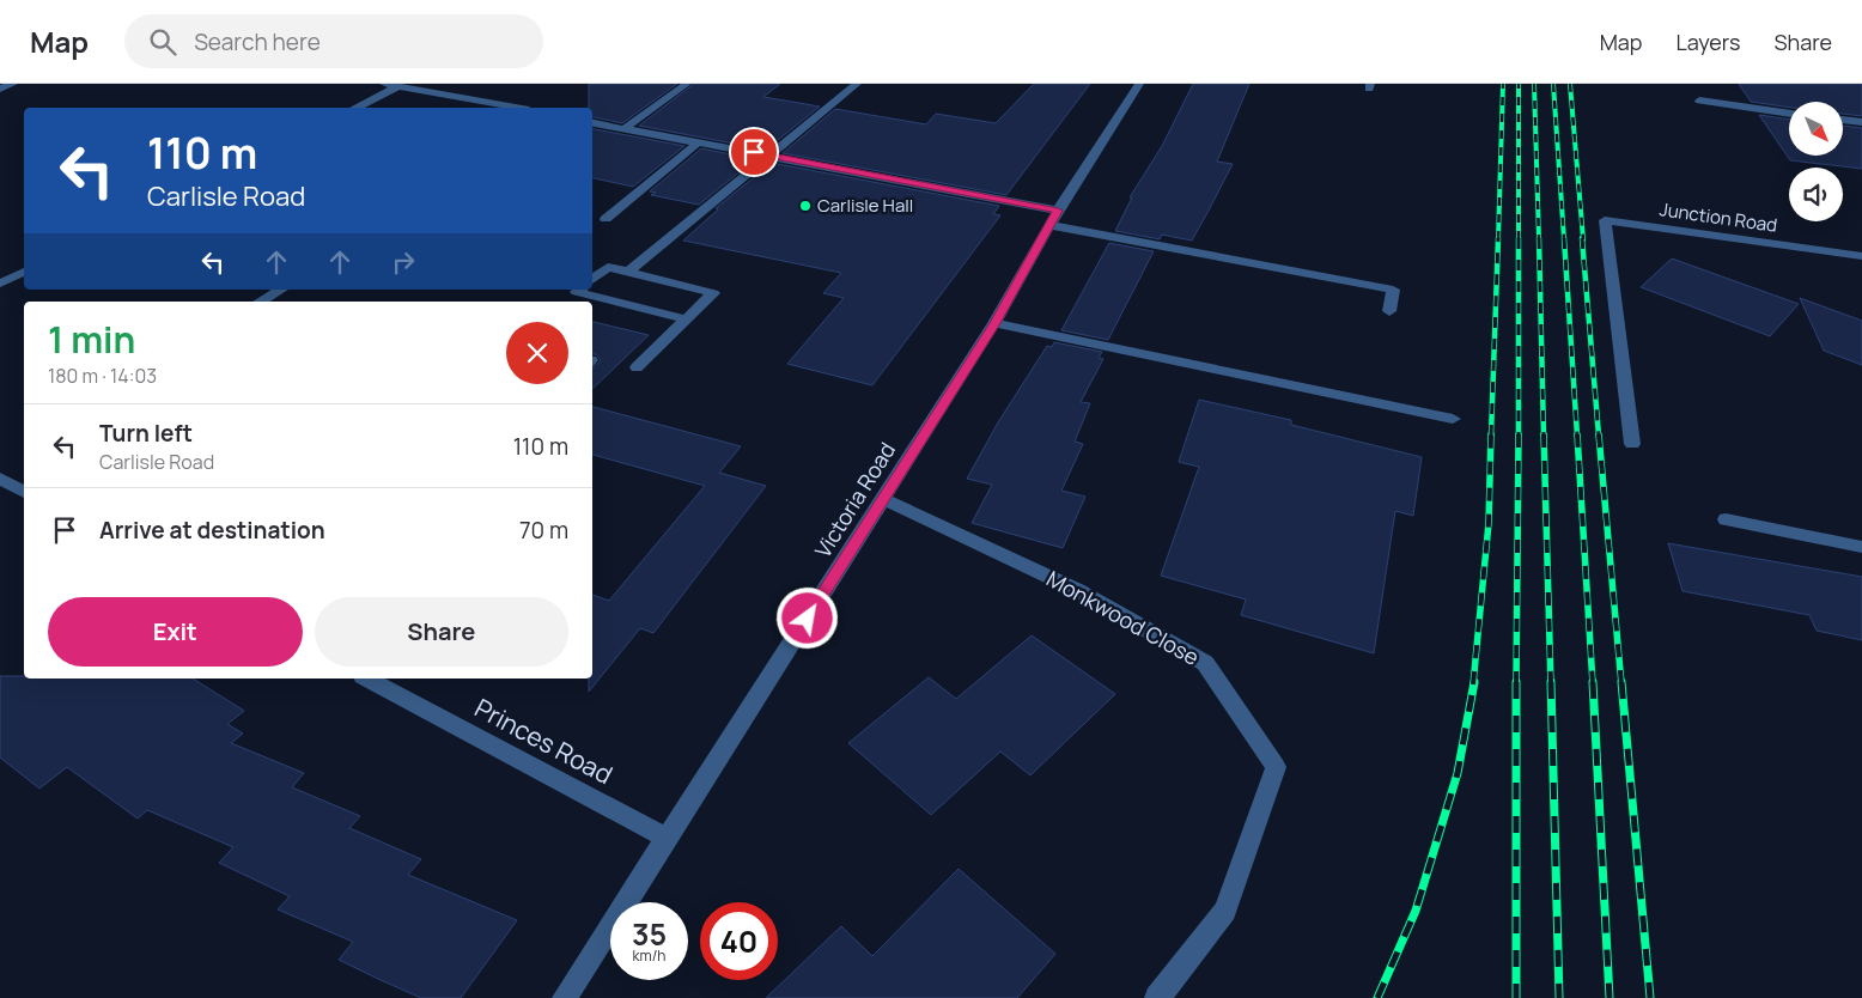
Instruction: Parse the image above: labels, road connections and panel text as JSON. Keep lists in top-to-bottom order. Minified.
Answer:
{"streets":{"street":["Junction Road","Victoria Road","Monkwood Close","Princes Road"]},"crossings":[["Victoria Road","Monkwood Close"],["Victoria Road","Princes Road"]],"places":["Carlisle Hall"],"north":"bottom right","page":{"header":"Map","search":"Search here","nav":["Map","Layers","Share"],"turn":["110 m","Carlisle Road"],"heading":["1 min","180 m · 14:03"],"list":[{"name":"Turn left","note":"Carlisle Road","value":"110 m"},{"name":"Arrive at destination","value":"70 m"}],"buttons":["Exit","Share"],"speed":"35 km/h","limit":"40"}}
